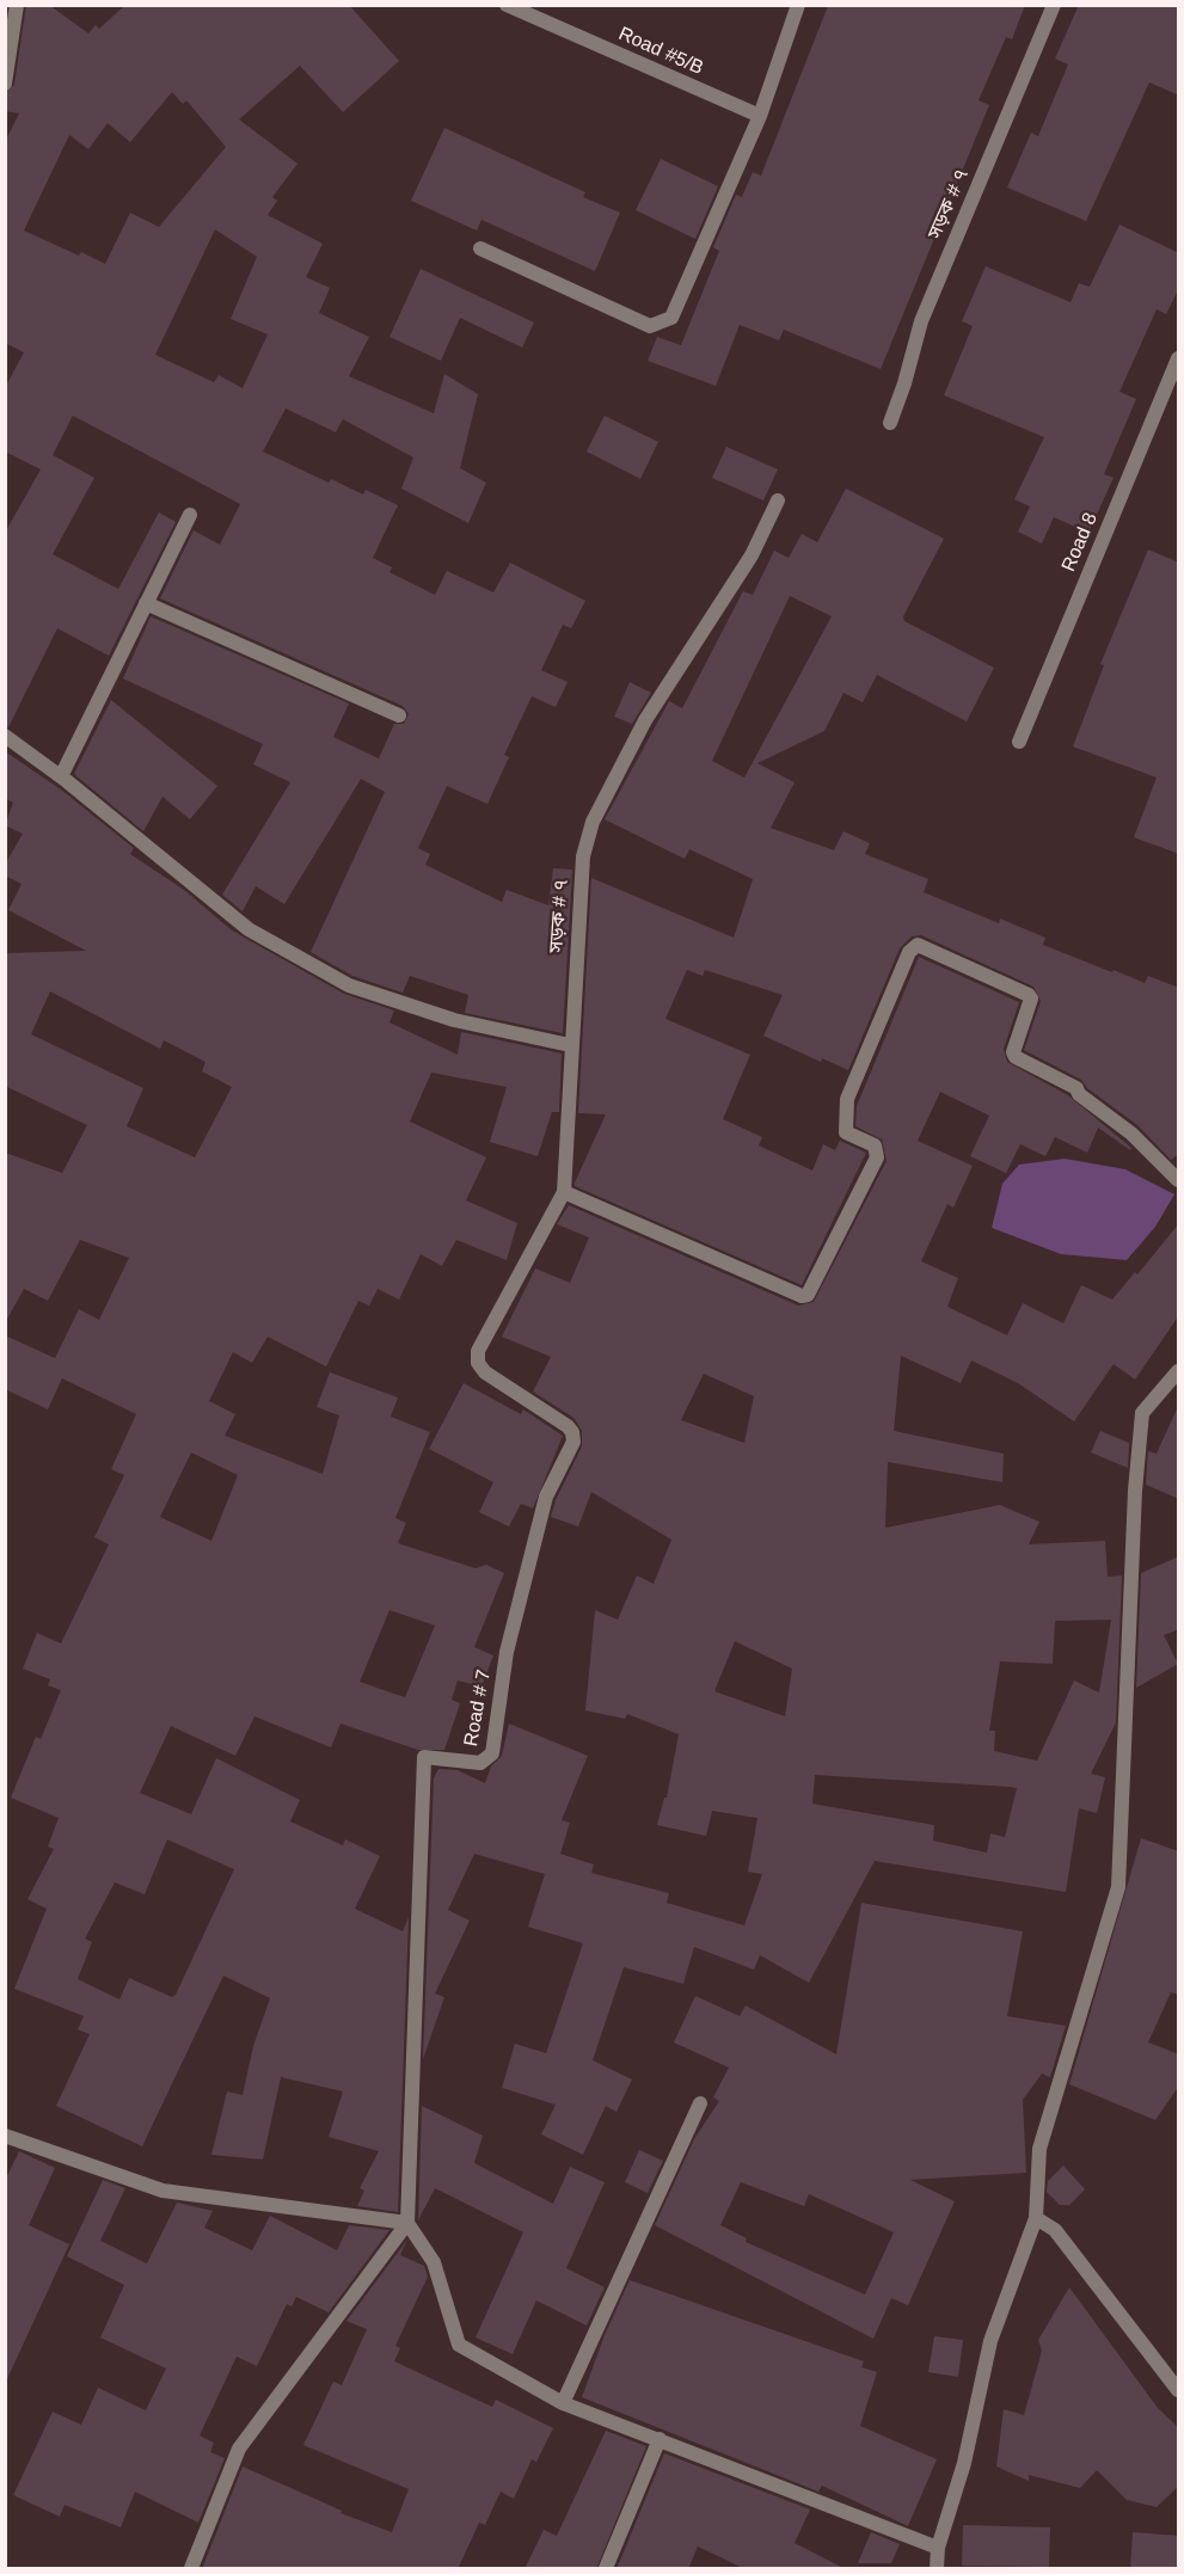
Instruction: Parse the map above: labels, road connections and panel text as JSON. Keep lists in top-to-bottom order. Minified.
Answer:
{"streets":{"street":["Road #5/B","সড়ক # ৭","Road 8","Road # 7"]},"crossings":[["সড়ক # ৭","Road # 7"]]}
